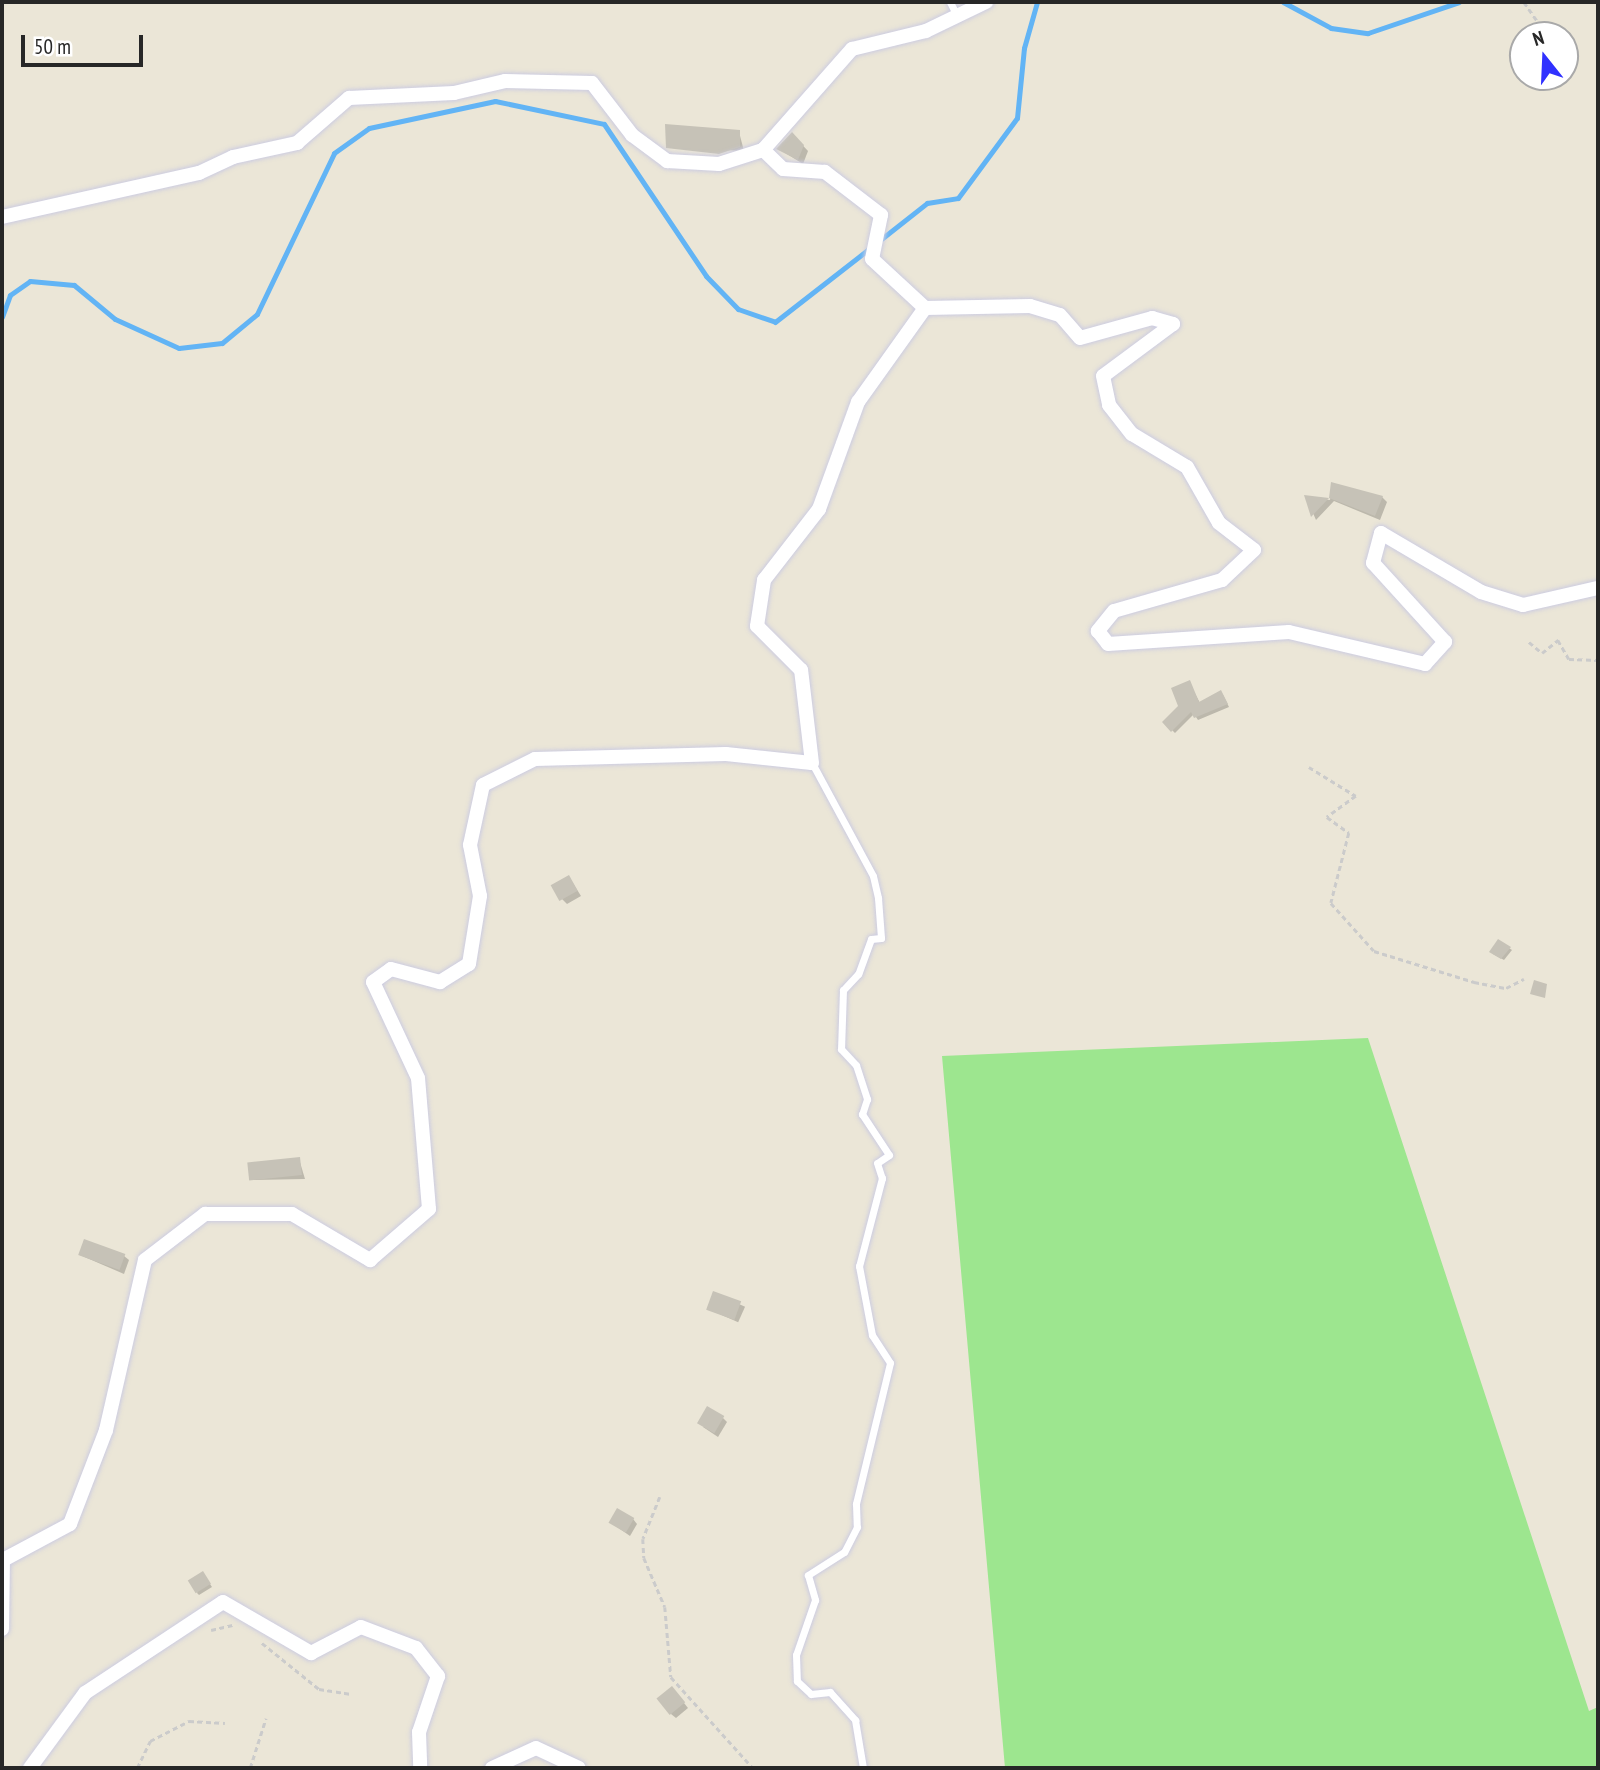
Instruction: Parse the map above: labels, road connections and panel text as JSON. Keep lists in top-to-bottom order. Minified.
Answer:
{"scale_bar":"50 m","north":"top"}
